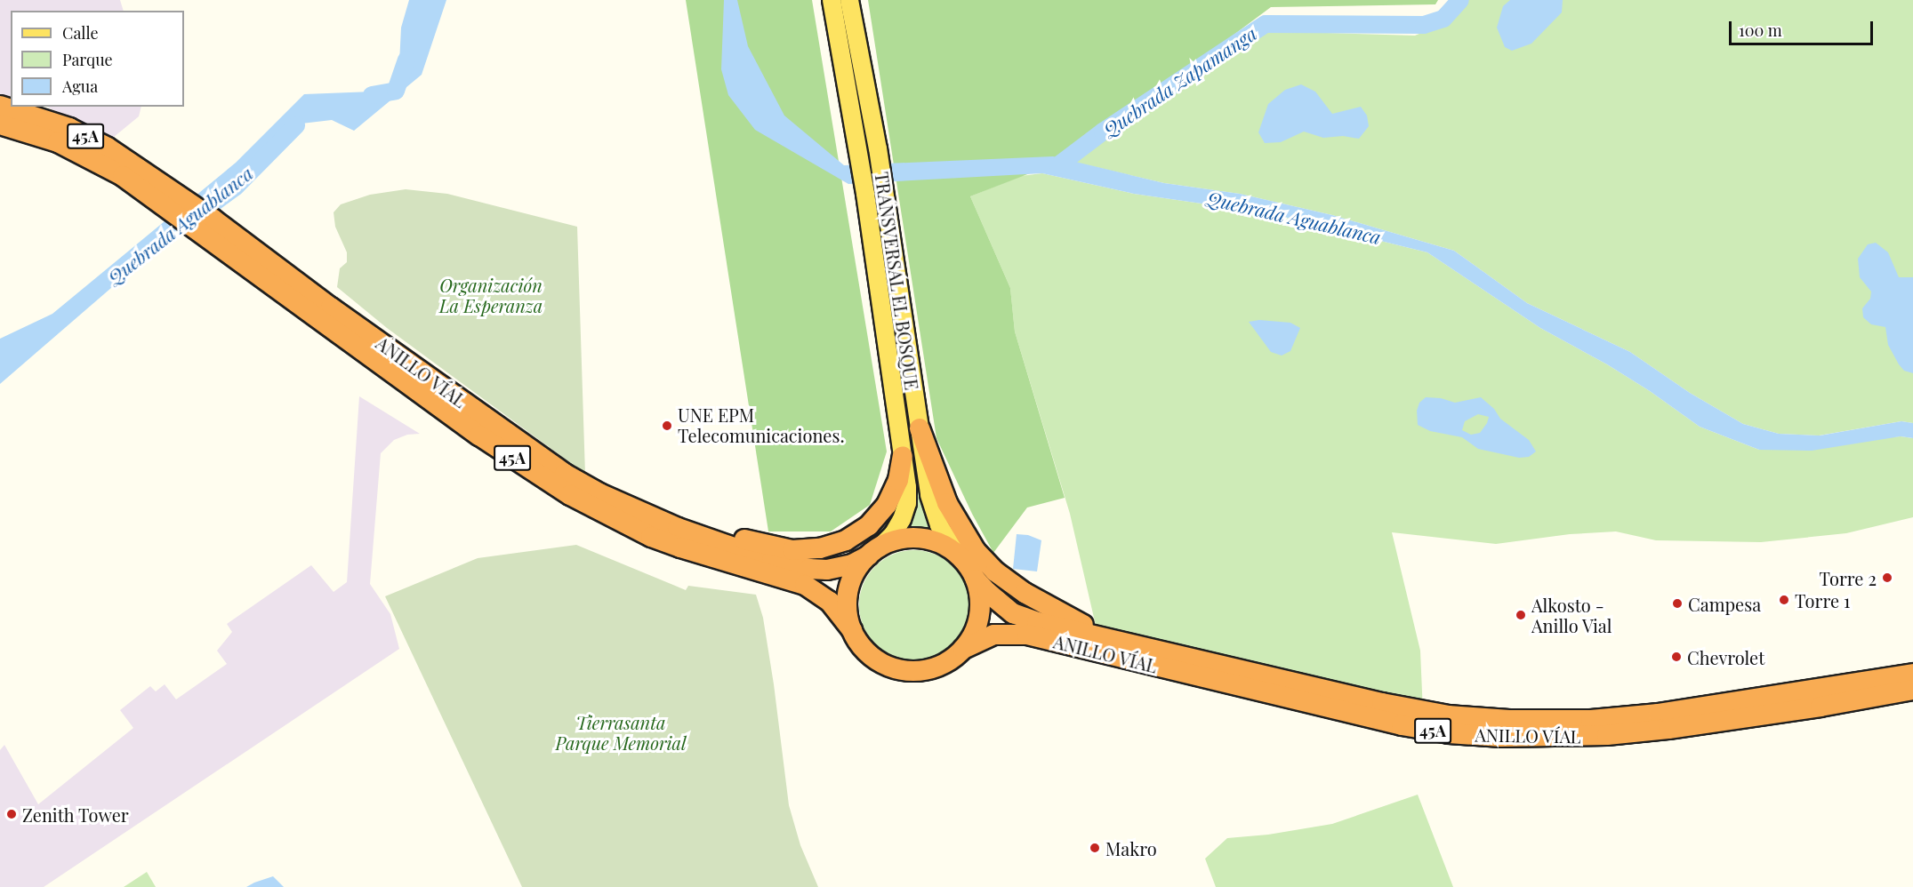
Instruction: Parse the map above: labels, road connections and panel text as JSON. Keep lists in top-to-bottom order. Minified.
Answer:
{"streets":{"highway":["45A","ANILLO VÍAL"],"main road":["TRANSVERSAL EL BOSQUE"]},"crossings":[["TRANSVERSAL EL BOSQUE","ANILLO VÍAL"]],"water":["Quebrada Zapamanga","Quebrada Aguablanca"],"parks":["Organización La Esperanza","Tierrasanta Parque Memorial"],"places":["UNE EPM Telecomunicaciones.","Torre 2","Torre 1","Campesa","Alkosto - Anillo Vial","Chevrolet","Zenith Tower","Makro"],"legend":["Calle","Parque","Agua"],"scale_bar":"100 m"}
